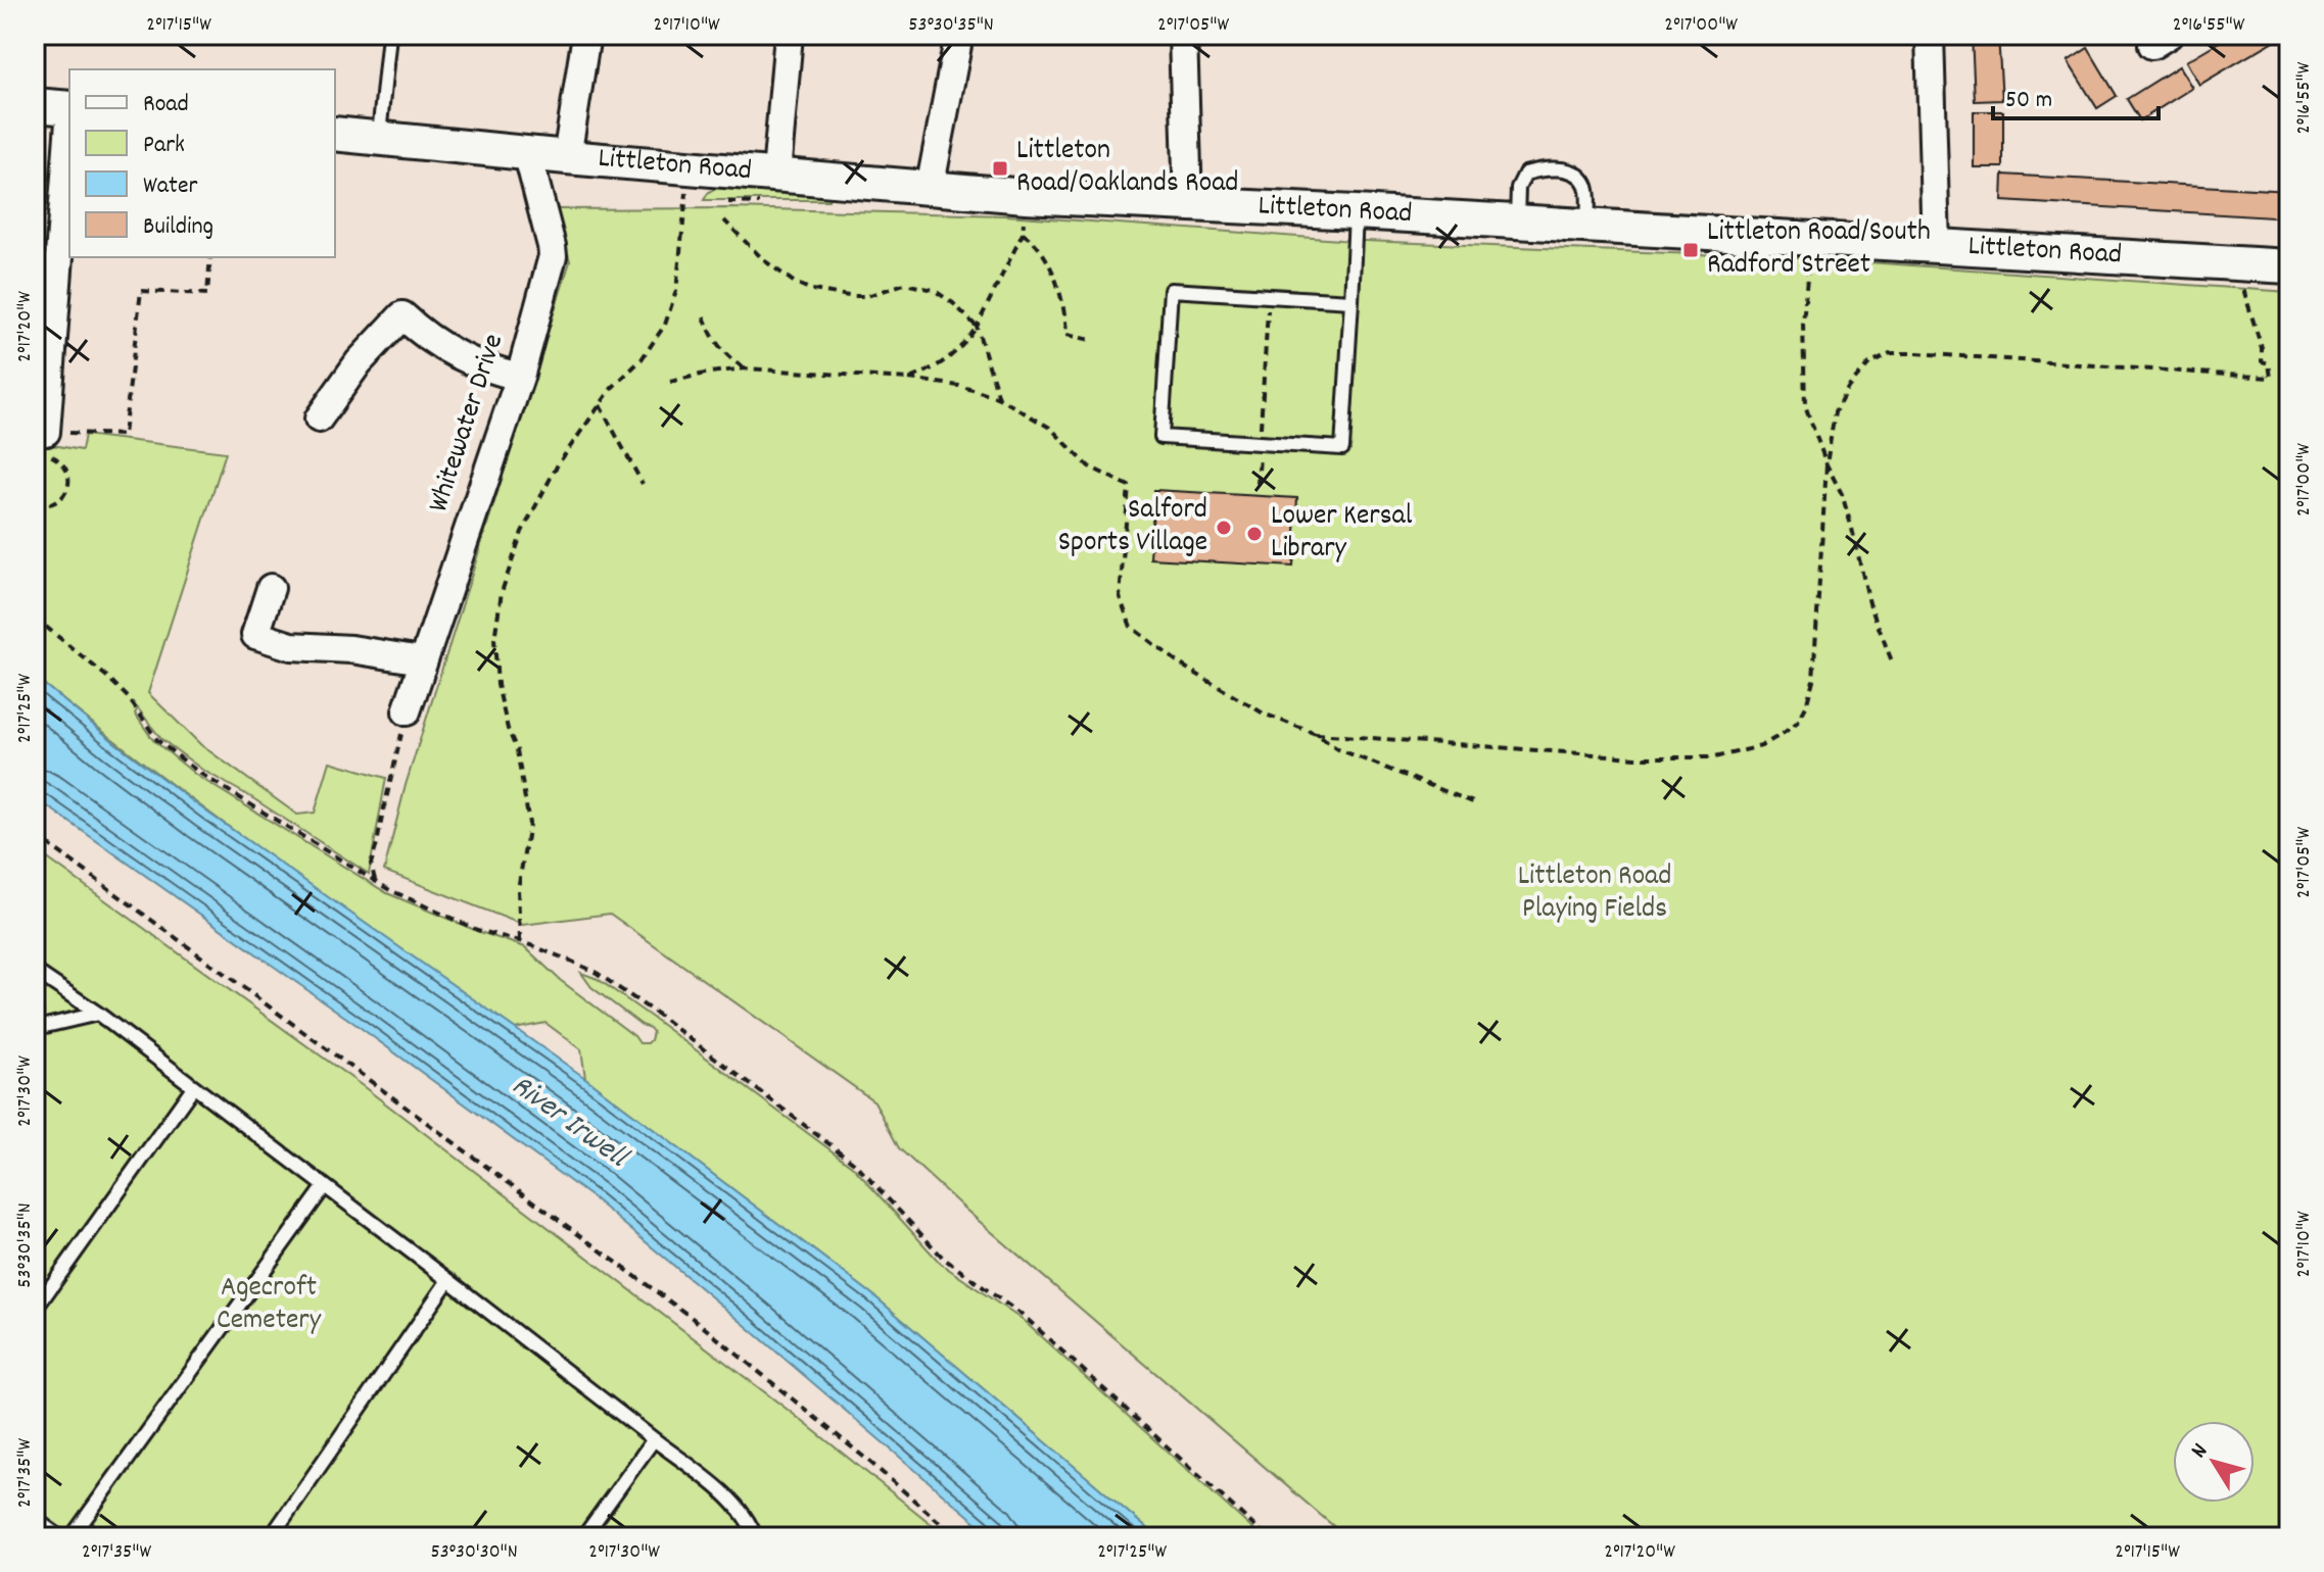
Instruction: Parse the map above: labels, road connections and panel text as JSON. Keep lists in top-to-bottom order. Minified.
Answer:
{"streets":{"street":["Littleton Road","Whitewater Drive"]},"crossings":[["Littleton Road","Whitewater Drive"]],"water":["River Irwell"],"parks":["Littleton Road Playing Fields","Agecroft Cemetery"],"places":{"transit":["Littleton Road/Oaklands Road","Littleton Road/South Radford Street"],"other":["Salford Sports Village","Lower Kersal Library"]},"legend":["Road","Park","Water","Building"],"scale_bar":"50 m","north":"top left","coordinates":["2°17'15\"W","2°17'10\"W","53°30'35\"N","2°17'05\"W","2°17'00\"W","2°16'55\"W","2°17'20\"W","2°17'25\"W","2°17'30\"W","2°17'35\"W","53°30'30\"N"]}
